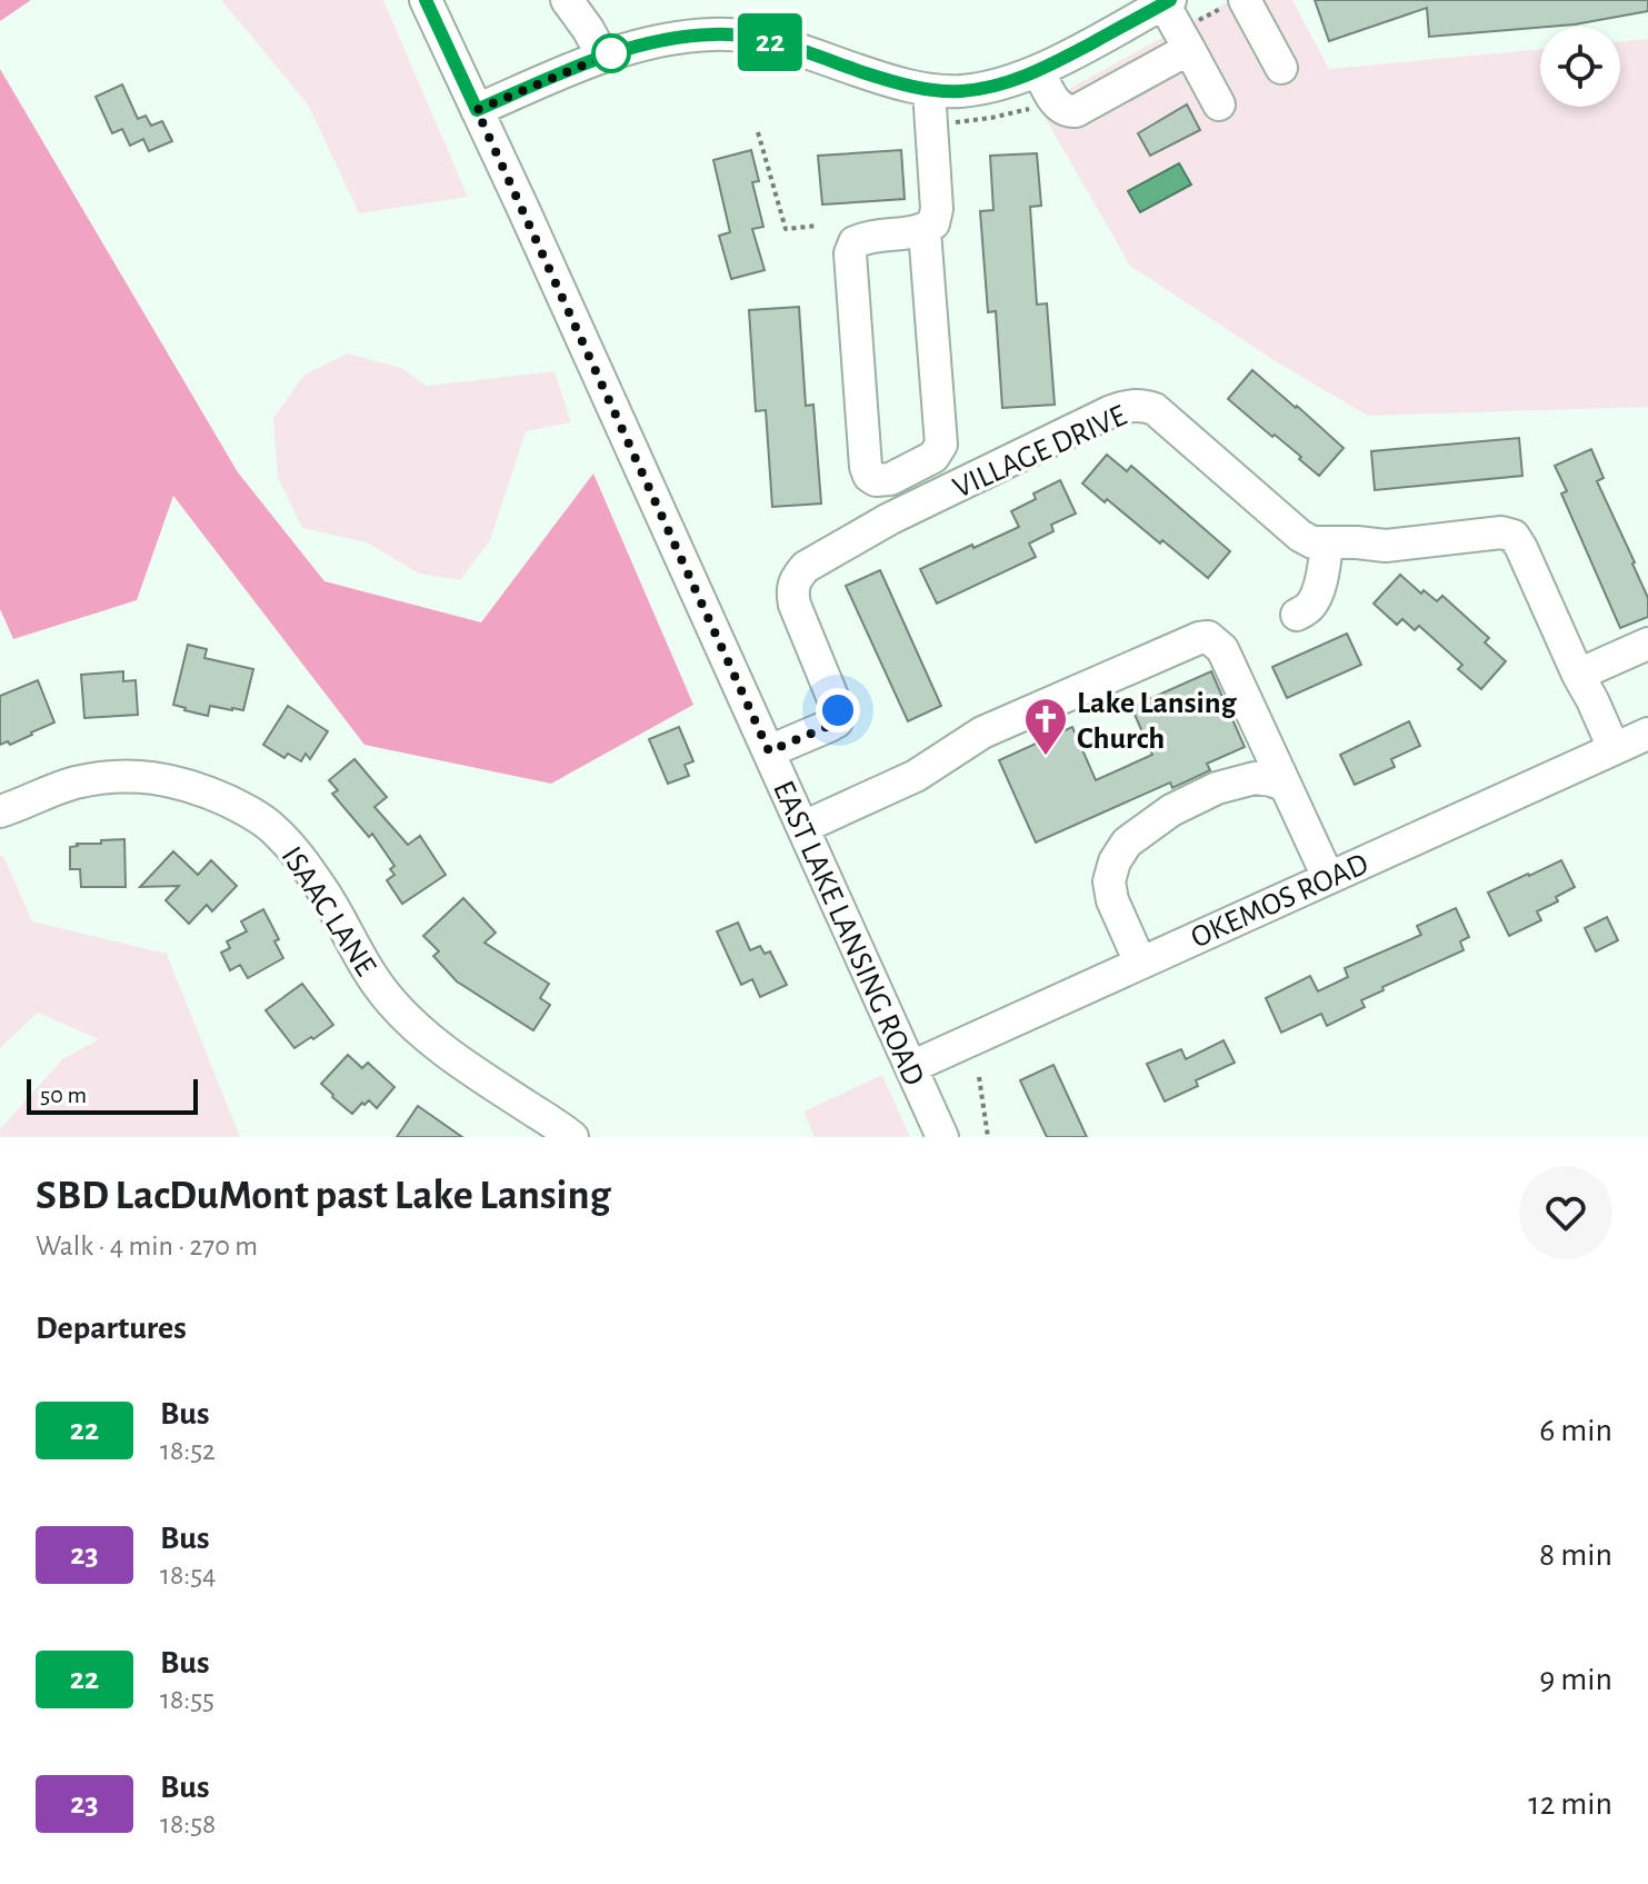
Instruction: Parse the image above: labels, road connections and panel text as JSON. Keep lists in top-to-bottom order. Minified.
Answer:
{"streets":{"street":["VILLAGE DRIVE","OKEMOS ROAD","ISAAC LANE","EAST LAKE LANSING ROAD"]},"crossings":[["VILLAGE DRIVE","OKEMOS ROAD"],["VILLAGE DRIVE","EAST LAKE LANSING ROAD"],["OKEMOS ROAD","EAST LAKE LANSING ROAD"]],"places":{"church":["Lake Lansing Church"]},"lines":["bus line 22"],"scale_bar":"50 m","page":{"on_map":"22","scale":"50 m","heading":[["SBD LacDuMont past Lake Lansing","Walk · 4 min · 270 m"],"Departures"],"list":[{"mark":"22","name":"Bus","note":"18:52","value":"6 min"},{"mark":"23","name":"Bus","note":"18:54","value":"8 min"},{"mark":"22","name":"Bus","note":"18:55","value":"9 min"},{"mark":"23","name":"Bus","note":"18:58","value":"12 min"}]}}
